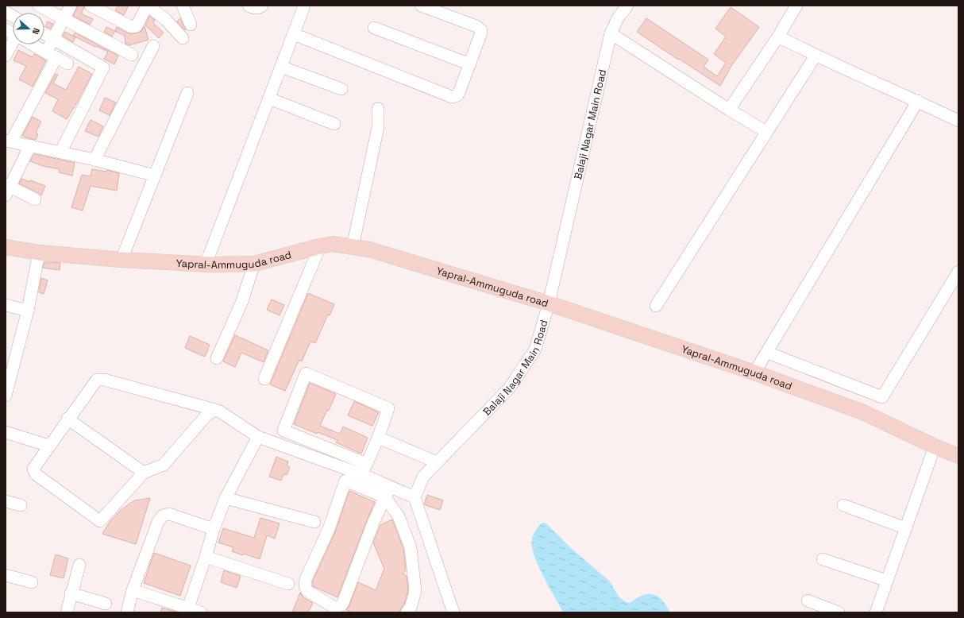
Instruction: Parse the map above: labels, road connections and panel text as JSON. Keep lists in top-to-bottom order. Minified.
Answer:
{"streets":{"main road":["Yapral-Ammuguda road"],"street":["Balaji Nagar Main Road"]},"crossings":[["Balaji Nagar Main Road","Yapral-Ammuguda road"]],"north":"right"}
